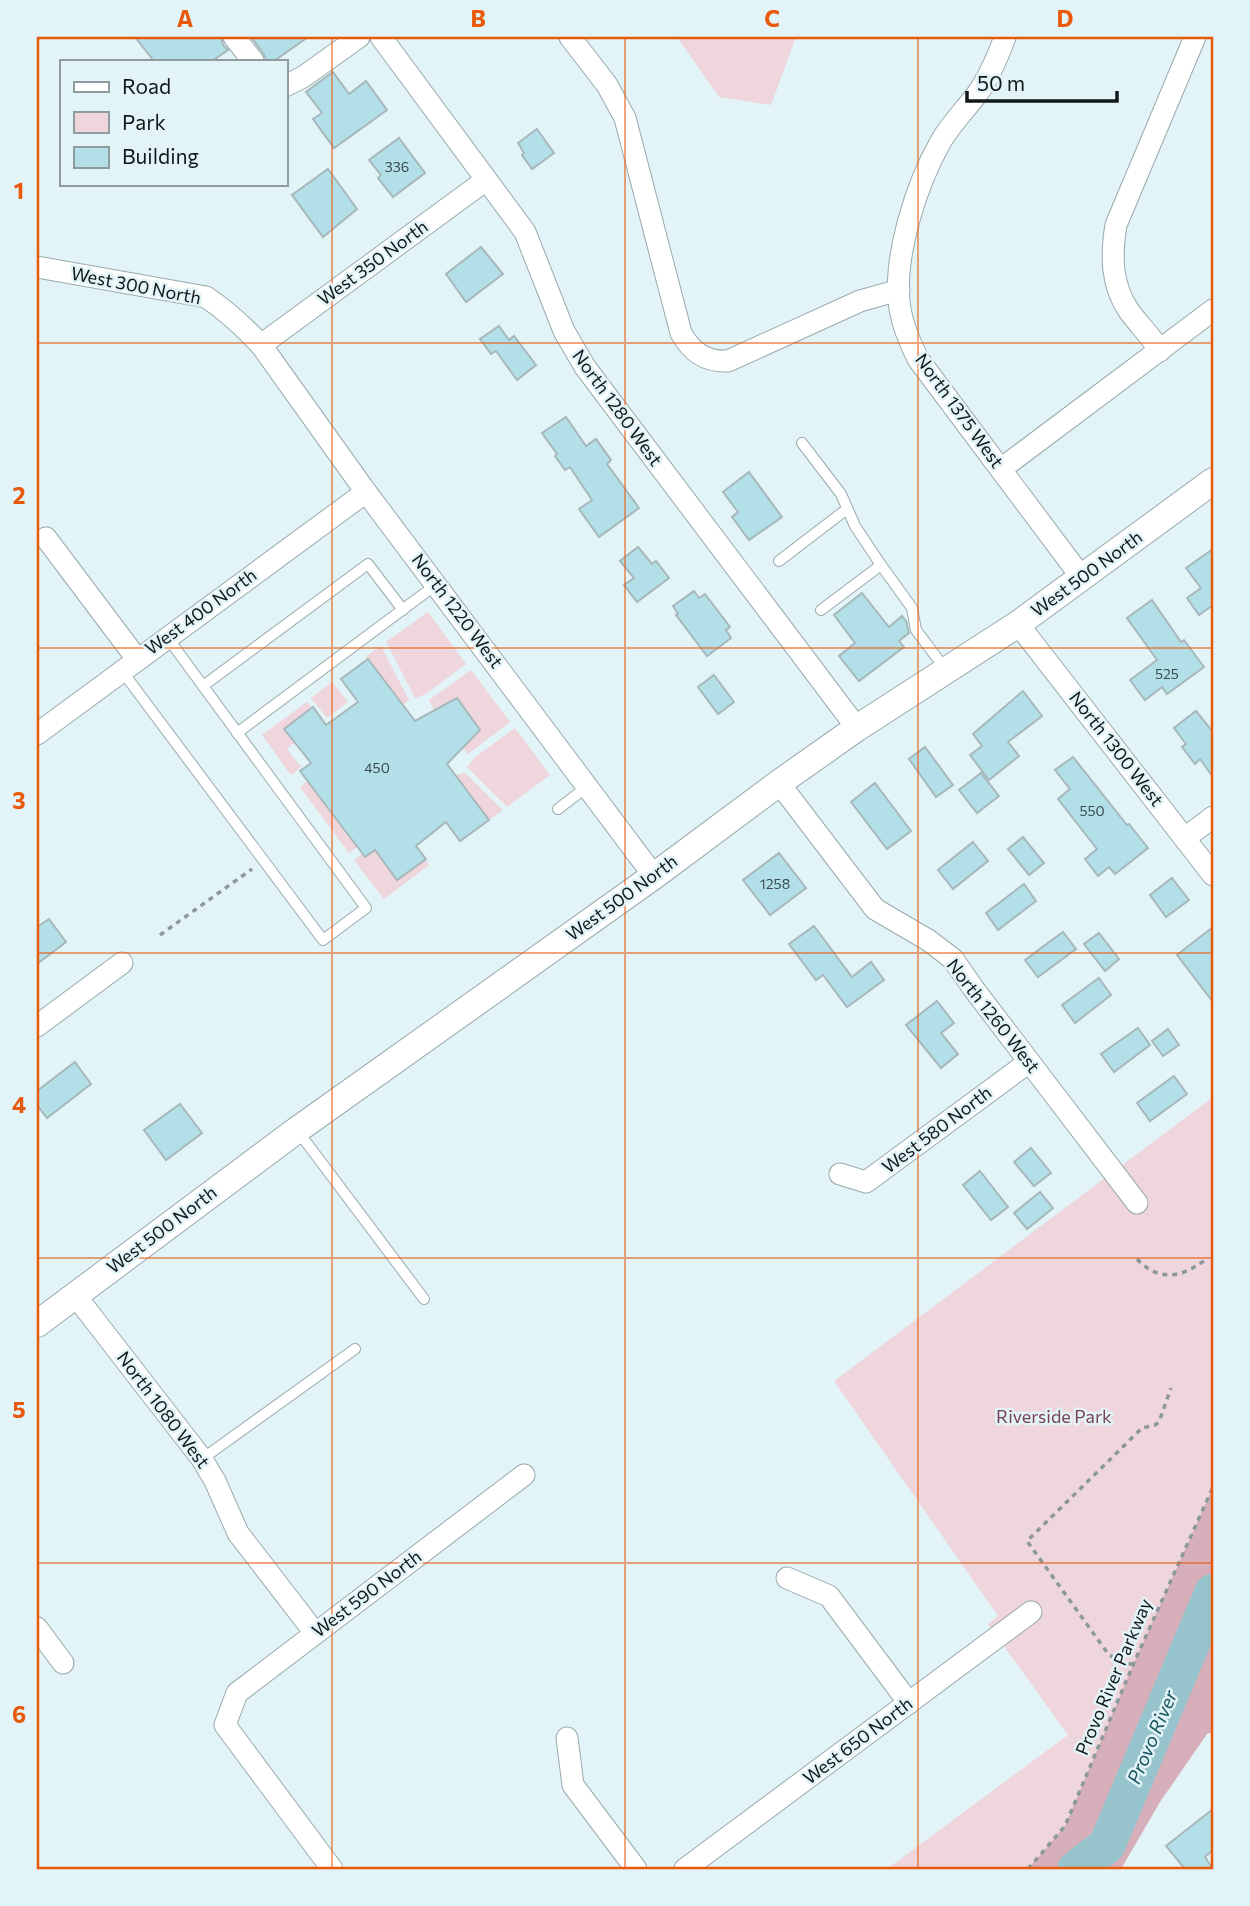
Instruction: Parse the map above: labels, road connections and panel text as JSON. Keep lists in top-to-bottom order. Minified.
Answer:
{"streets":{"street":["West 350 North","West 300 North","North 1280 West","North 1375 West","West 500 North","North 1220 West","West 400 North","North 1300 West","North 1260 West","West 580 North","North 1080 West","West 590 North","West 650 North"],"path":["Provo River Parkway"]},"crossings":[["West 350 North","West 300 North"],["West 350 North","North 1280 West"],["West 350 North","North 1220 West"],["West 300 North","North 1220 West"],["North 1280 West","West 500 North"],["North 1375 West","West 500 North"],["West 500 North","North 1220 West"],["West 500 North","North 1300 West"],["West 500 North","North 1260 West"],["West 500 North","North 1080 West"],["North 1220 West","West 400 North"],["North 1260 West","West 580 North"],["North 1080 West","West 590 North"]],"water":["Provo River"],"parks":["Riverside Park"],"house_numbers":["336","525","450","550","1258"],"legend":["Road","Park","Building"],"scale_bar":"50 m","grid":{"columns":["A","B","C","D"],"rows":["1","2","3","4","5","6"]}}
